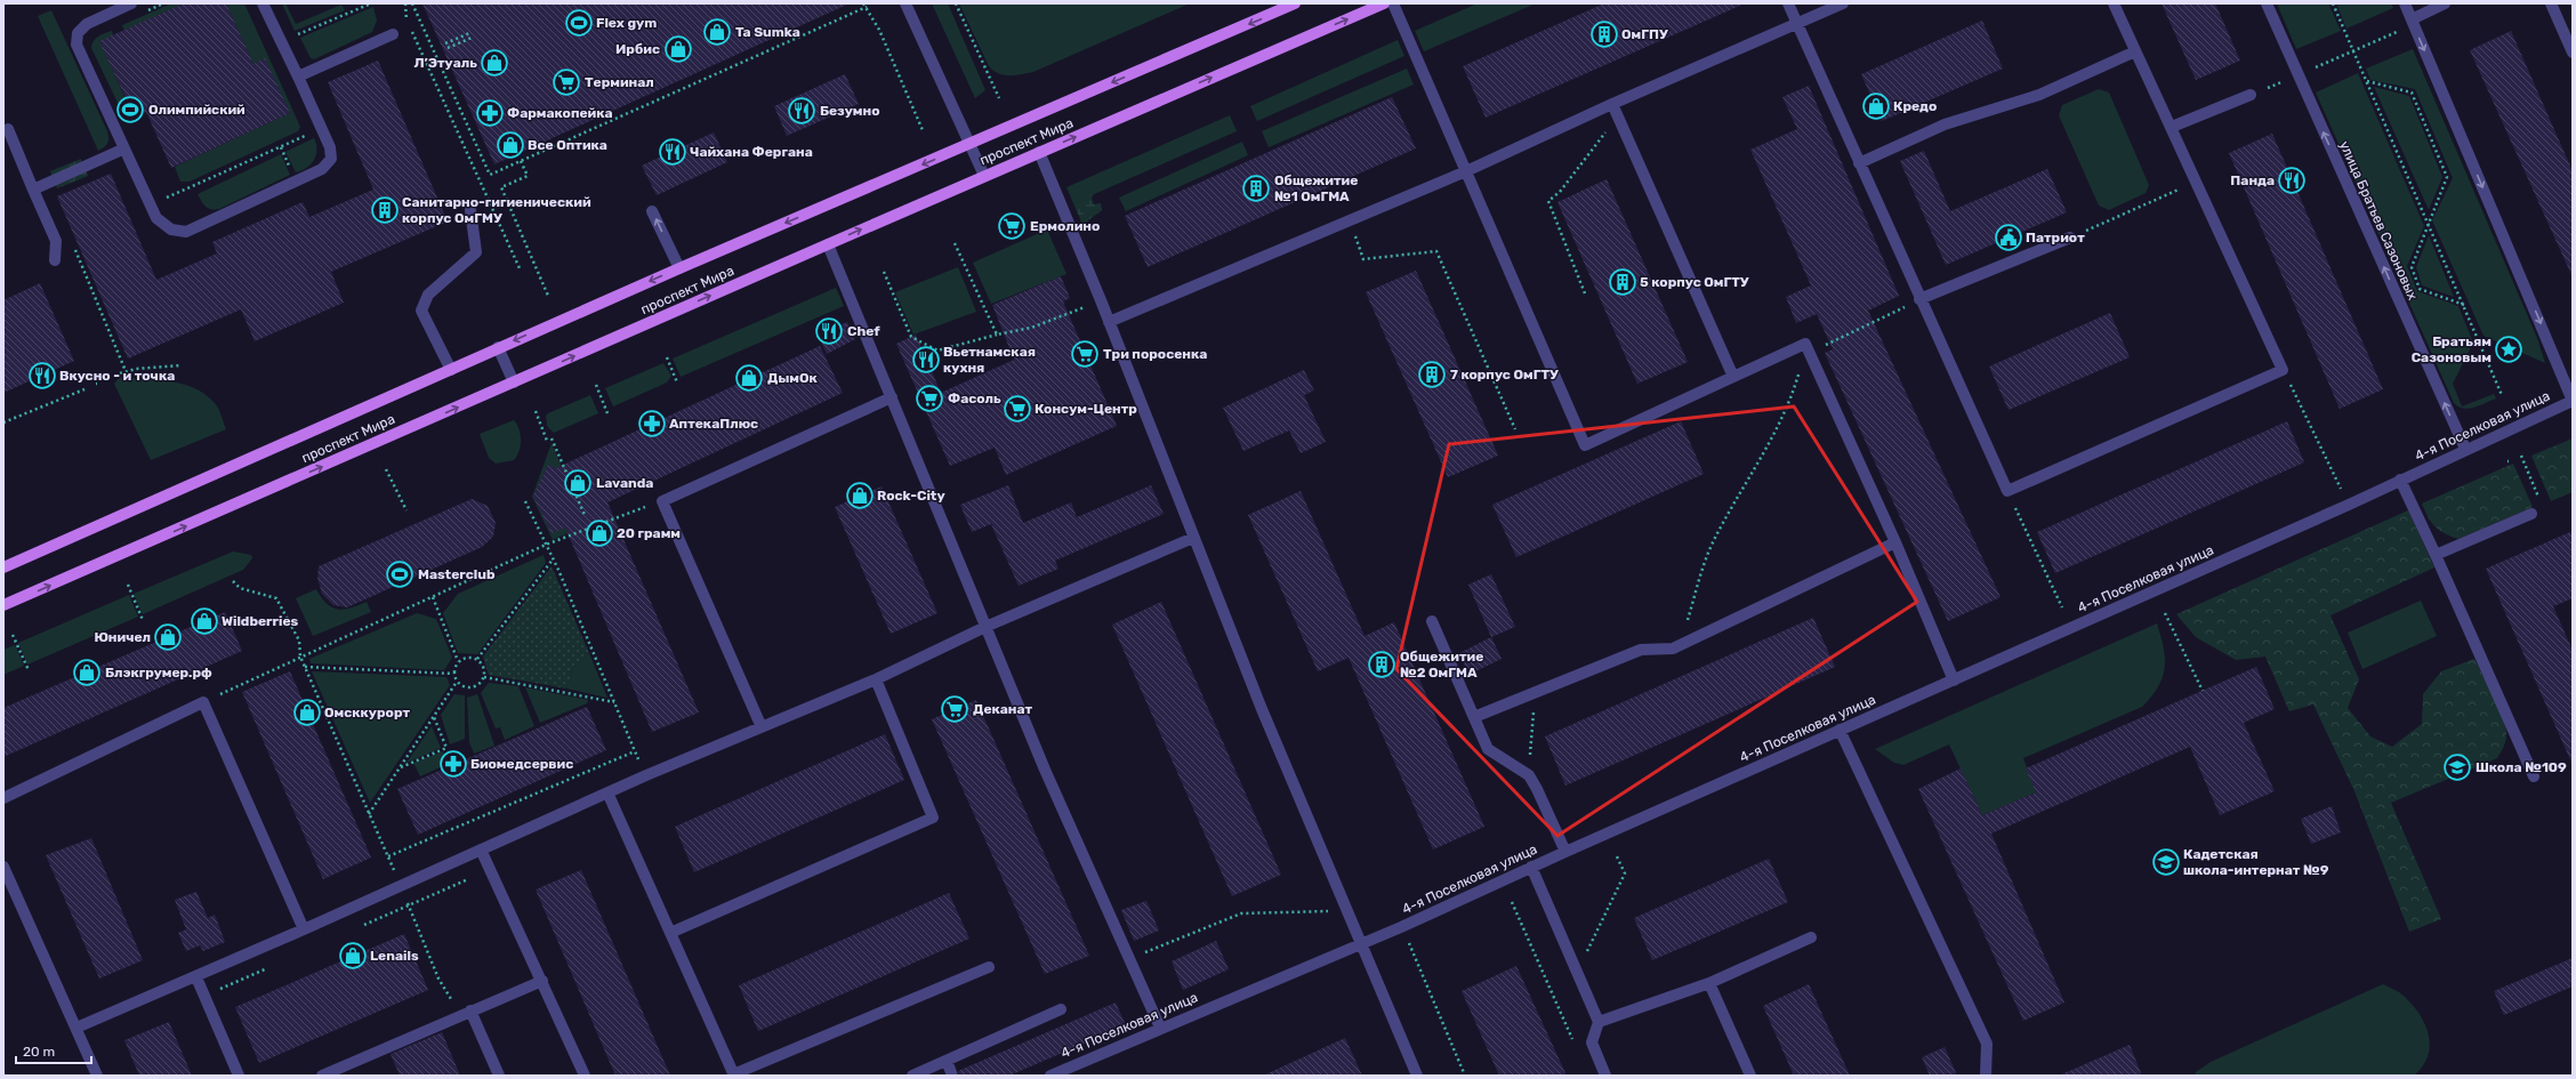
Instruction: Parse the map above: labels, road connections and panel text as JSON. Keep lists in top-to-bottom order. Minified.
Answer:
{"streets":{"main road":["проспект Мира"],"street":["улица Братьев Сазоновых","4-я Поселковая улица"]},"crossings":[["улица Братьев Сазоновых","4-я Поселковая улица"]],"one_way":["улица Братьев Сазоновых"],"places":{"sports":["Flex gym","Олимпийский","Masterclub"],"shop":["Ta Sumka","Ирбис","Л’Этуаль","Кредо","Все Оптика","ДымОк","Lavanda","Rock-City","20 грамм","Wildberries","Юничел","Блэкгрумер.рф","Омсккурорт","Lenails"],"building":["ОмГПУ","Общежитие №1 ОмГМА","Санитарно-гигиенический корпус ОмГМУ","5 корпус ОмГТУ","7 корпус ОмГТУ","Общежитие №2 ОмГМА"],"supermarket":["Терминал","Ермолино","Три поросенка","Фасоль","Консум-Центр","Деканат"],"restaurant":["Безумно","Чайхана Фергана","Панда","Chef","Вьетнамская кухня","Вкусно - и точка"],"pharmacy":["Фармакопейка","АптекаПлюс","Биомедсервис"],"public building":["Патриот"],"place":["Братьям Сазоновым"],"school or university":["Школа №109","Кадетская школа-интернат №9"]},"scale_bar":"20 m"}
